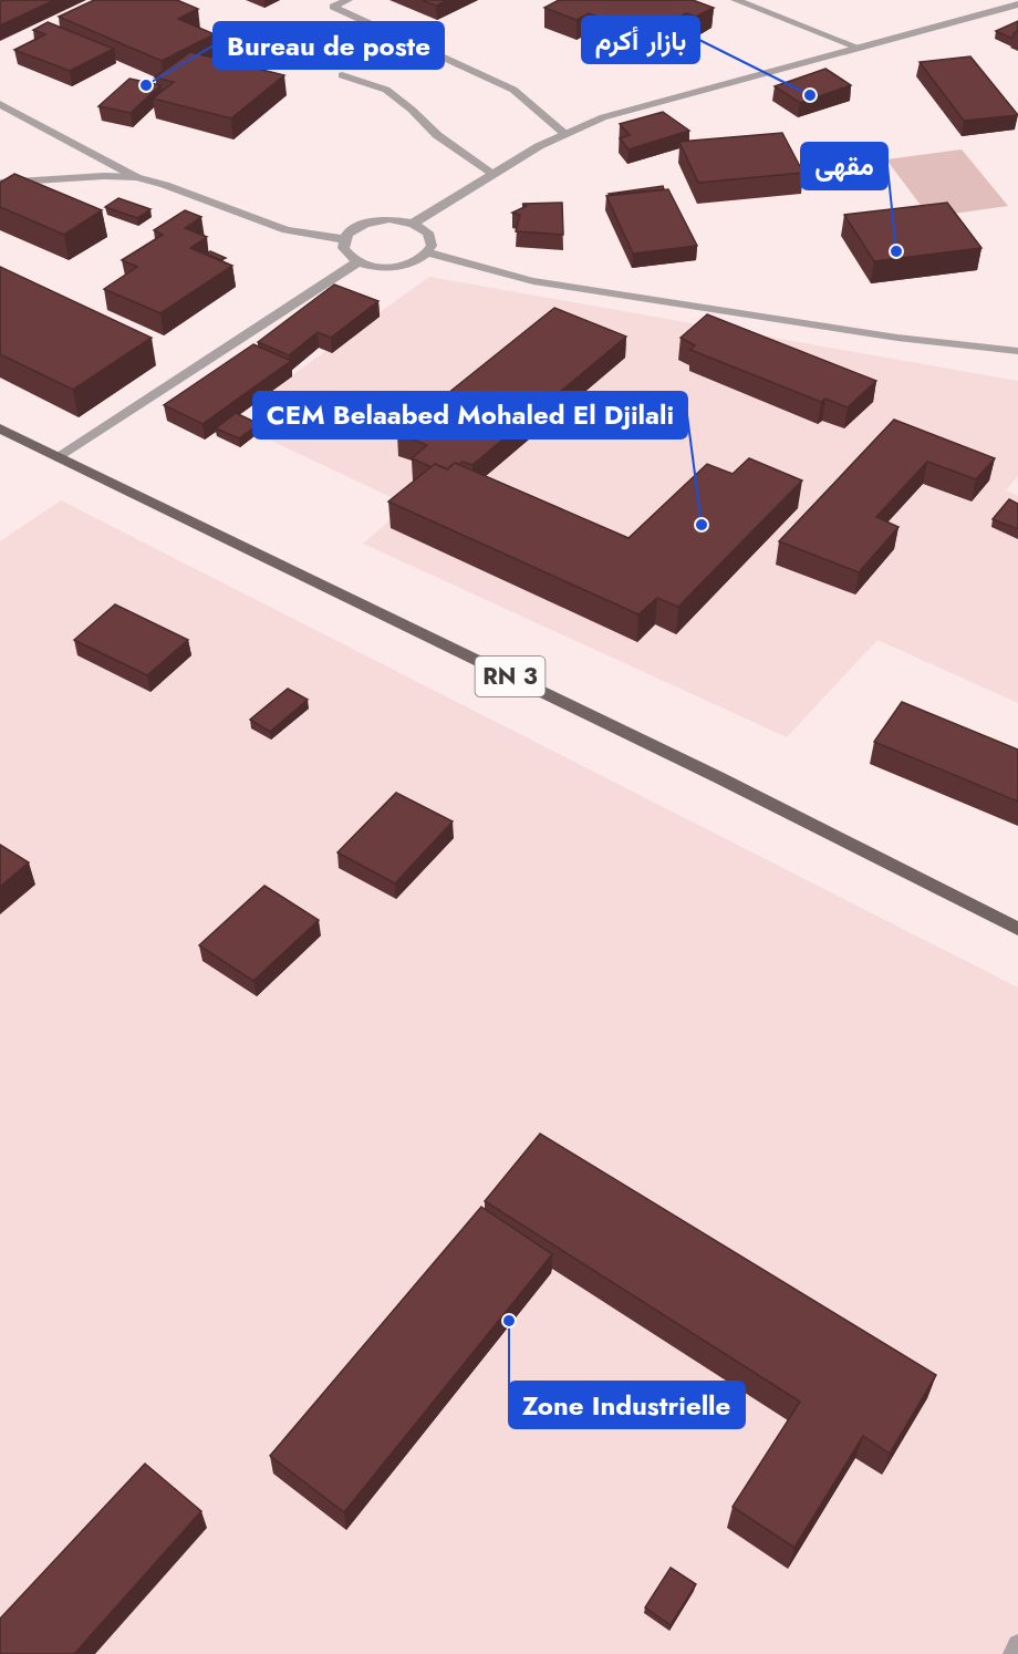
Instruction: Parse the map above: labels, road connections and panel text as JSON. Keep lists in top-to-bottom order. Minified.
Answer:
{"streets":{"main road":["RN 3"]},"places":["Bureau de poste","بازار أكرم","مقهى","CEM Belaabed Mohaled El Djilali","Zone Industrielle"]}
